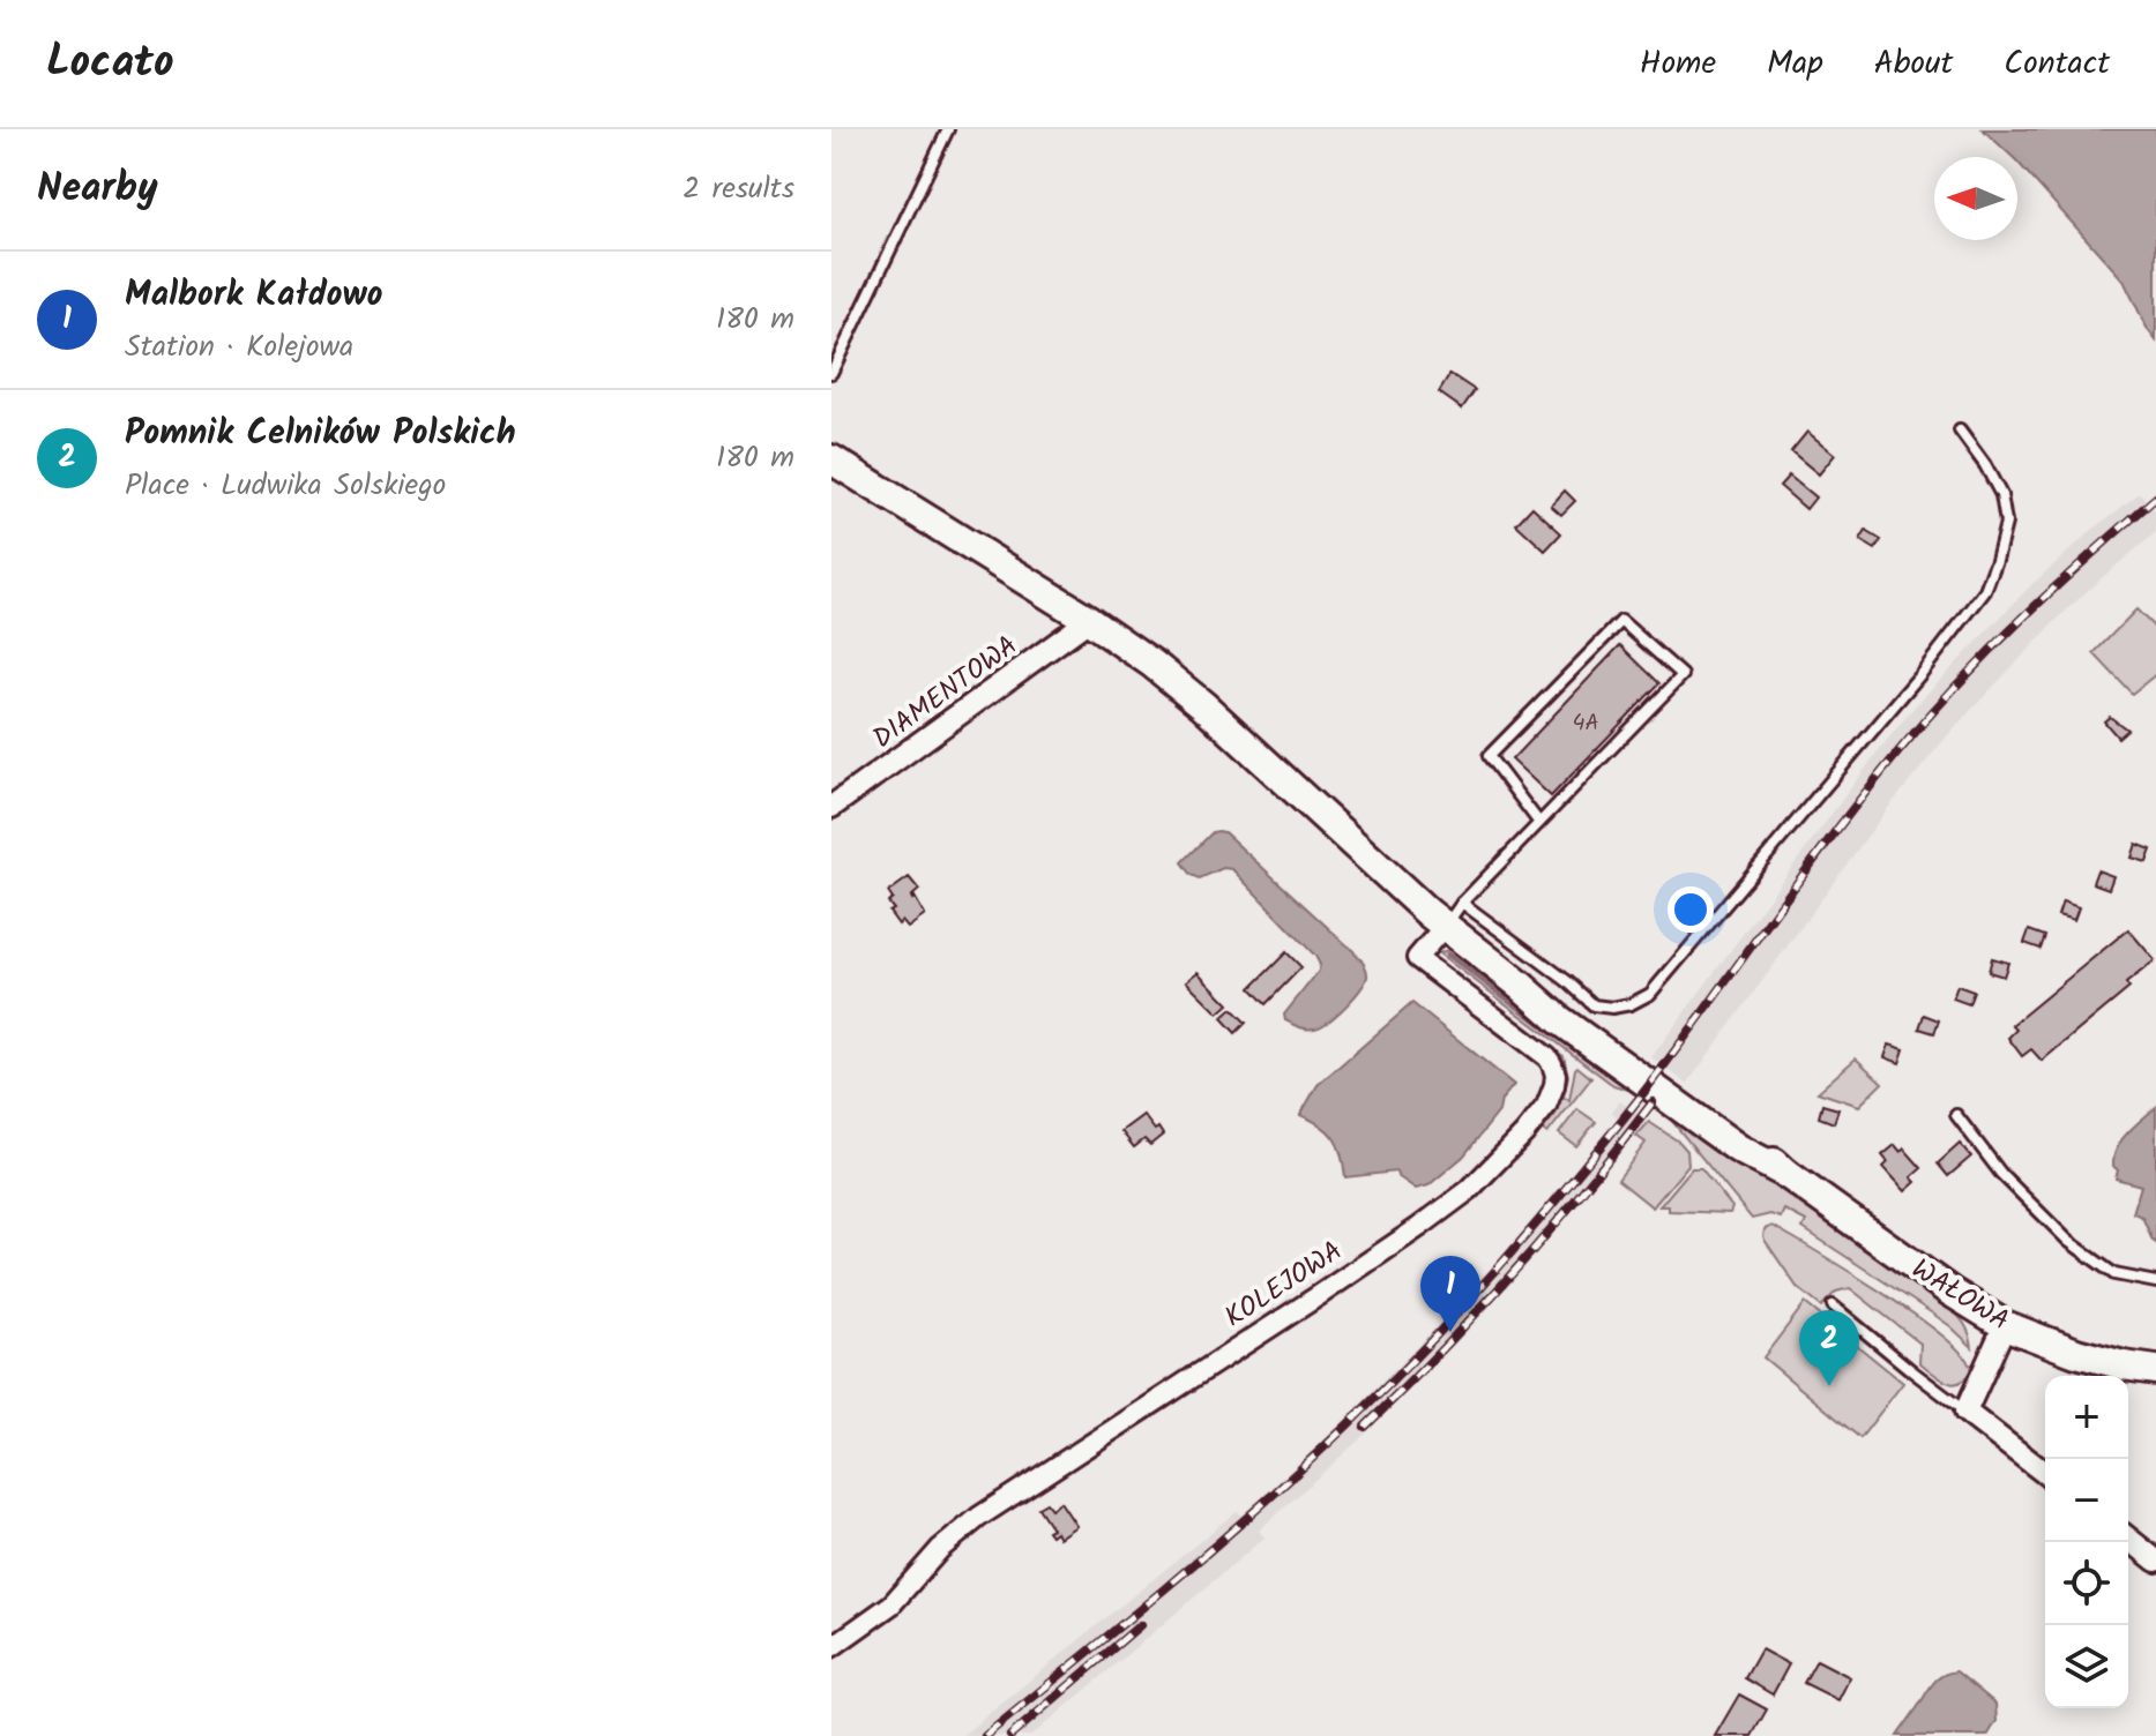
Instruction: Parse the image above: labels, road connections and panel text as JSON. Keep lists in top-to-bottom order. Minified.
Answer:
{"streets":{"main road":["WAŁOWA"],"street":["DIAMENTOWA","KOLEJOWA"]},"crossings":[["DIAMENTOWA","WAŁOWA"],["KOLEJOWA","WAŁOWA"]],"house_numbers":["4A"],"north":"left","page":{"header":"Locato","nav":["Home","Map","About","Contact"],"heading":["Nearby","2 results"],"list":[{"mark":"1","name":"Malbork Kałdowo","note":"Station · Kolejowa","value":"180 m"},{"mark":"2","name":"Pomnik Celników Polskich","note":"Place · Ludwika Solskiego","value":"180 m"}],"pins":["1","2"],"map_buttons":["+","−"]}}
